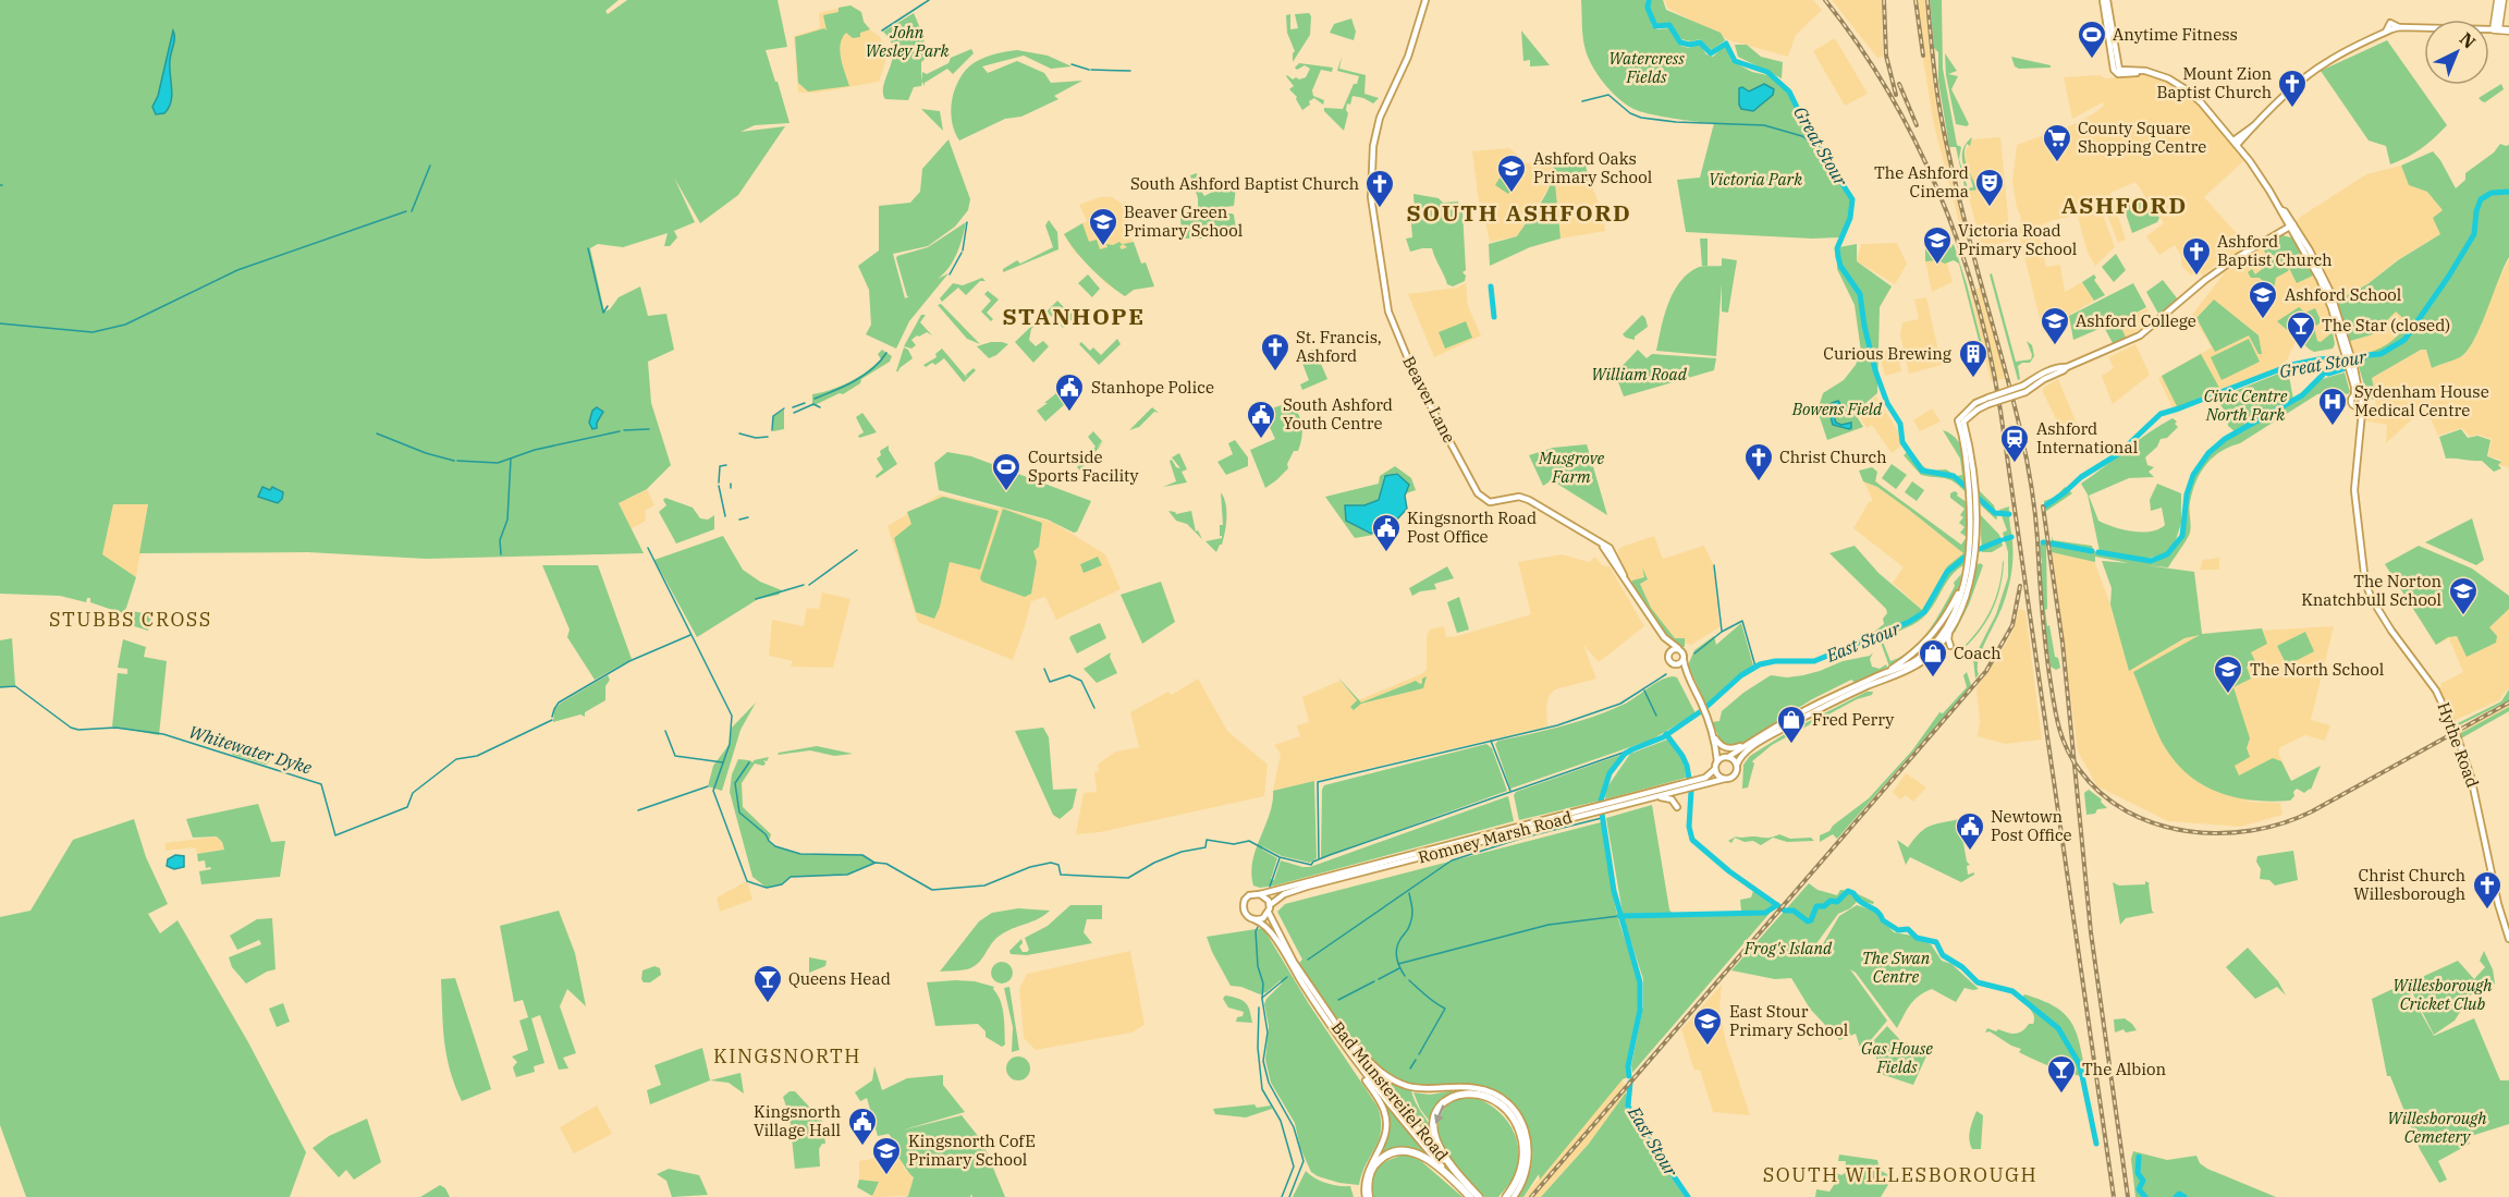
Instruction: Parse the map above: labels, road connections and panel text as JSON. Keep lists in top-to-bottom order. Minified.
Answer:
{"streets":{"highway":["Bad Munstereifel Road"],"main road":["Beaver Lane","Hythe Road","Romney Marsh Road"]},"crossings":[["Romney Marsh Road","Bad Munstereifel Road"]],"districts":["ASHFORD","SOUTH ASHFORD","STANHOPE","STUBBS CROSS","KINGSNORTH","SOUTH WILLESBOROUGH"],"water":["Great Stour","East Stour","Whitewater Dyke"],"parks":["John Wesley Park","Watercress Fields","Victoria Park","William Road","Civic Centre North Park","Bowens Field","Musgrove Farm","Frog's Island","The Swan Centre","Willesborough Cricket Club","Gas House Fields","Willesborough Cemetery"],"places":{"sports":["Anytime Fitness","Courtside Sports Facility"],"church":["Mount Zion Baptist Church","South Ashford Baptist Church","Ashford Baptist Church","St. Francis, Ashford","Christ Church","Christ Church Willesborough"],"supermarket":["County Square Shopping Centre"],"school or university":["Ashford Oaks Primary School","Beaver Green Primary School","Victoria Road Primary School","Ashford School","Ashford College","The Norton Knatchbull School","The North School","East Stour Primary School","Kingsnorth CofE Primary School"],"theatre":["The Ashford Cinema"],"bar":["The Star (closed)","Queens Head","The Albion"],"building":["Curious Brewing"],"public building":["Stanhope Police","South Ashford Youth Centre","Kingsnorth Road Post Office","Newtown Post Office","Kingsnorth Village Hall"],"hospital":["Sydenham House Medical Centre"],"station":["Ashford International"],"shop":["Coach","Fred Perry"]},"north":"top right"}
